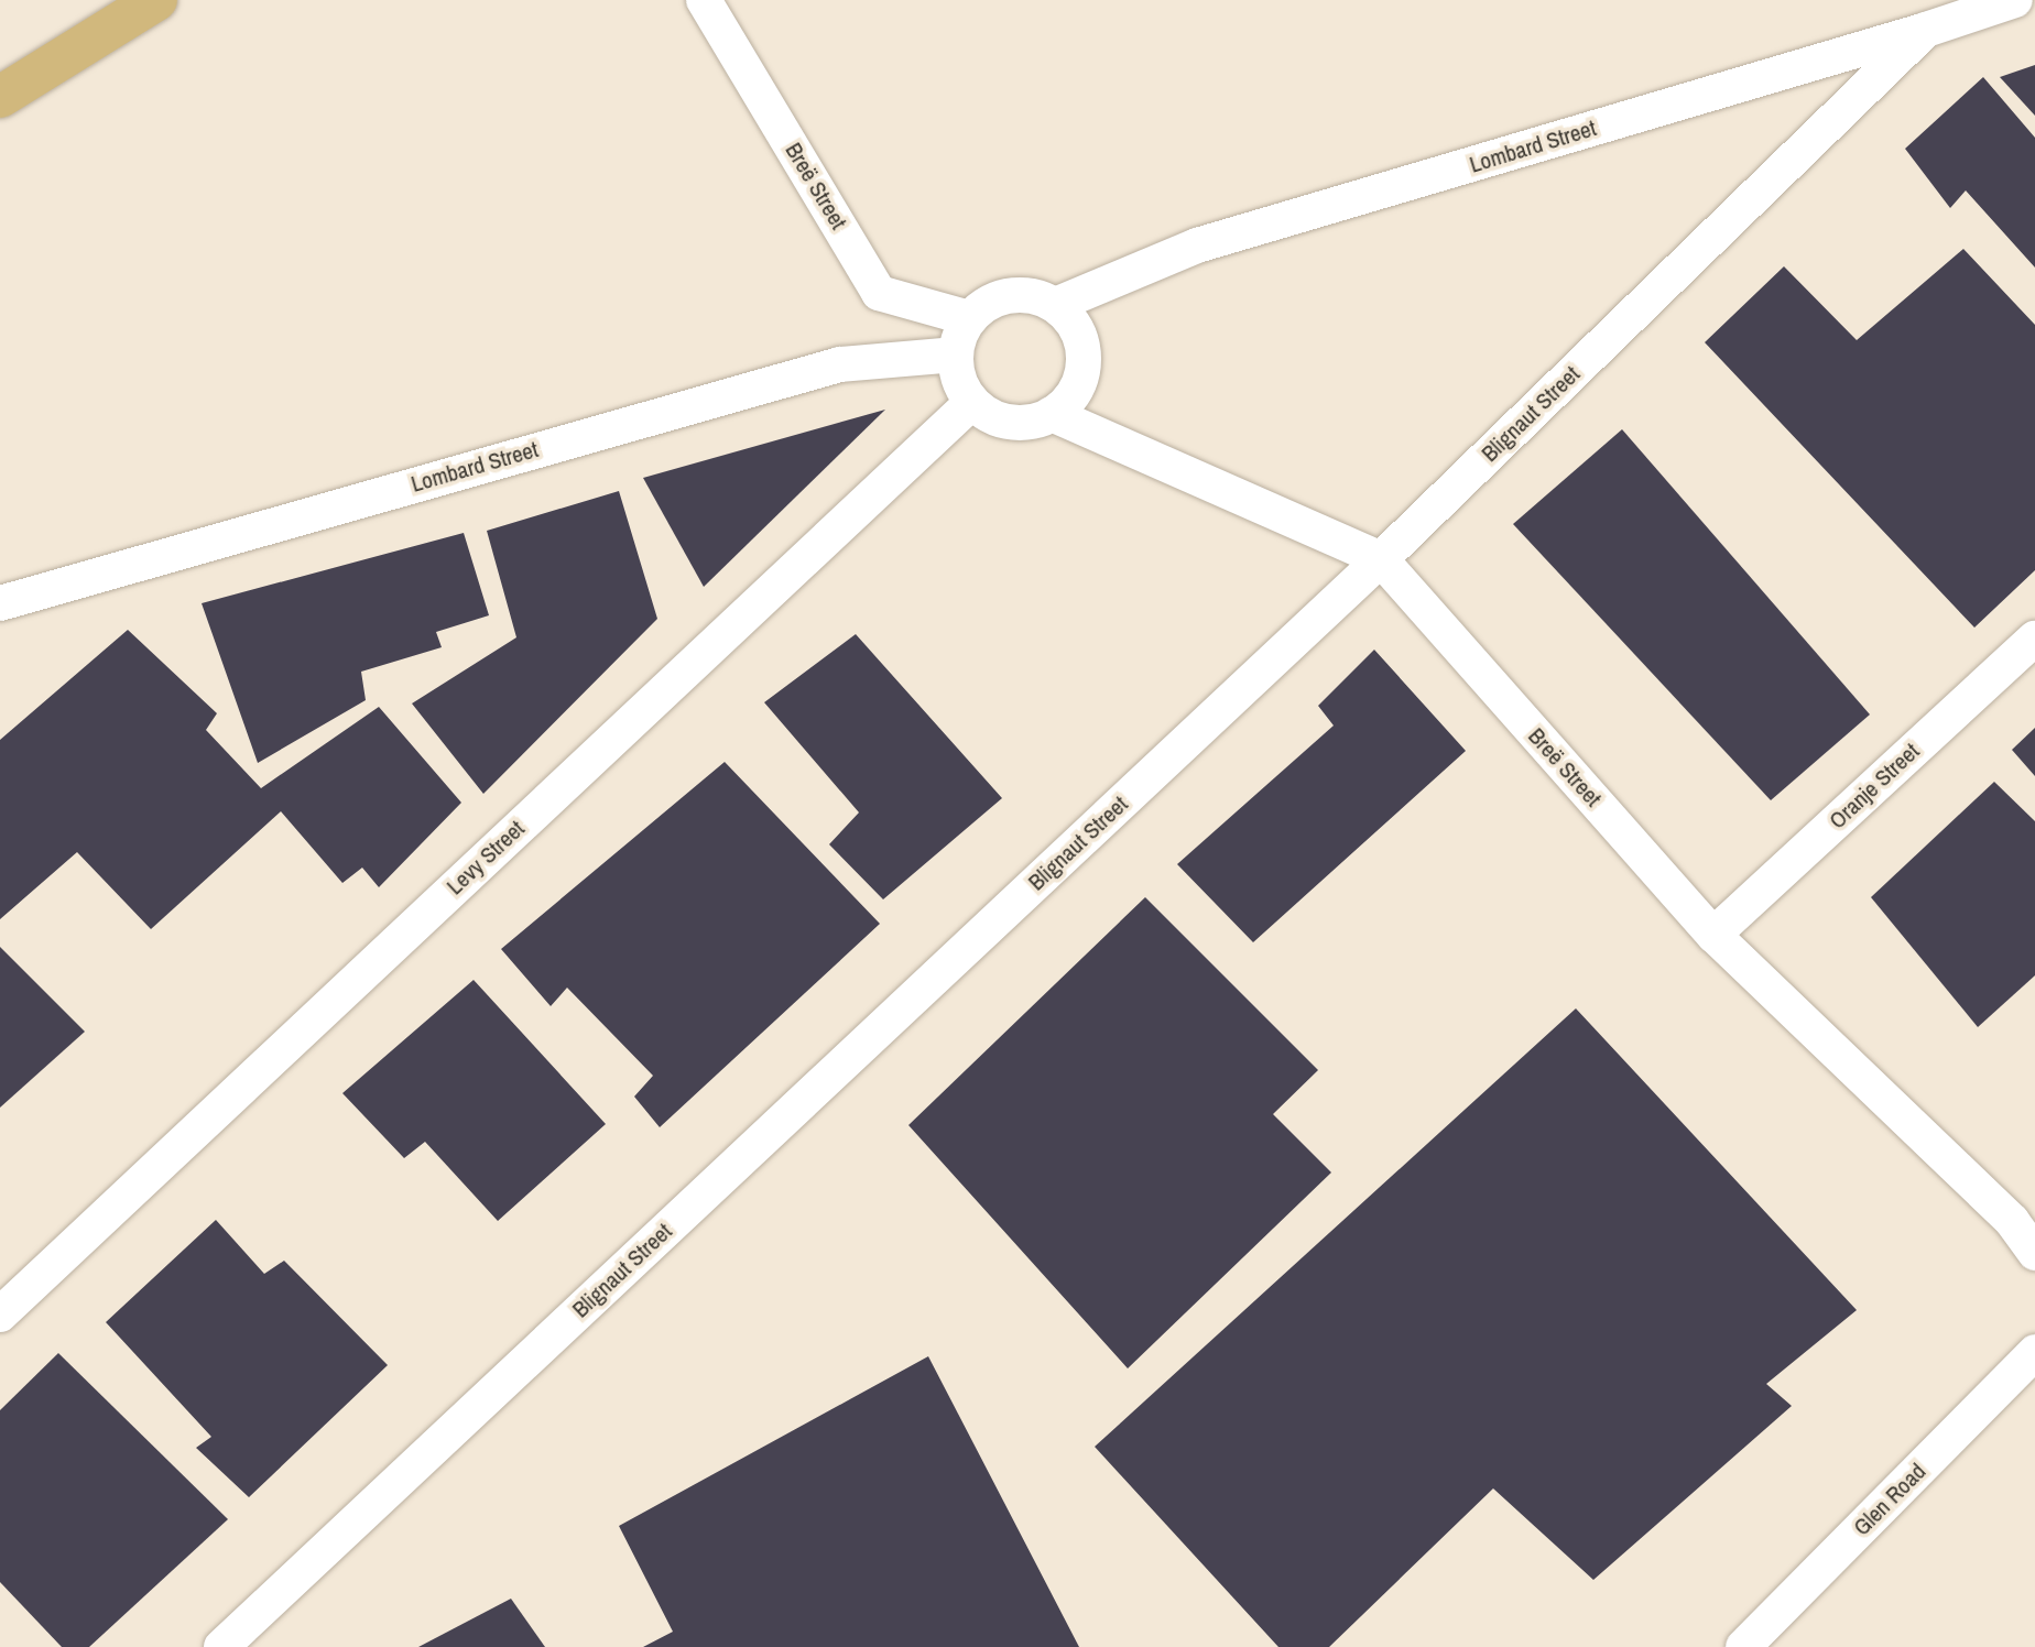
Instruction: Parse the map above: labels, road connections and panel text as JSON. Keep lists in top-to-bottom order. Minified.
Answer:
{"streets":{"street":["Lombard Street","Breë Street","Blignaut Street","Oranje Street","Levy Street","Glen Road"]},"crossings":[["Lombard Street","Breë Street"],["Lombard Street","Blignaut Street"],["Lombard Street","Levy Street"],["Breë Street","Blignaut Street"],["Breë Street","Oranje Street"],["Breë Street","Levy Street"]]}
